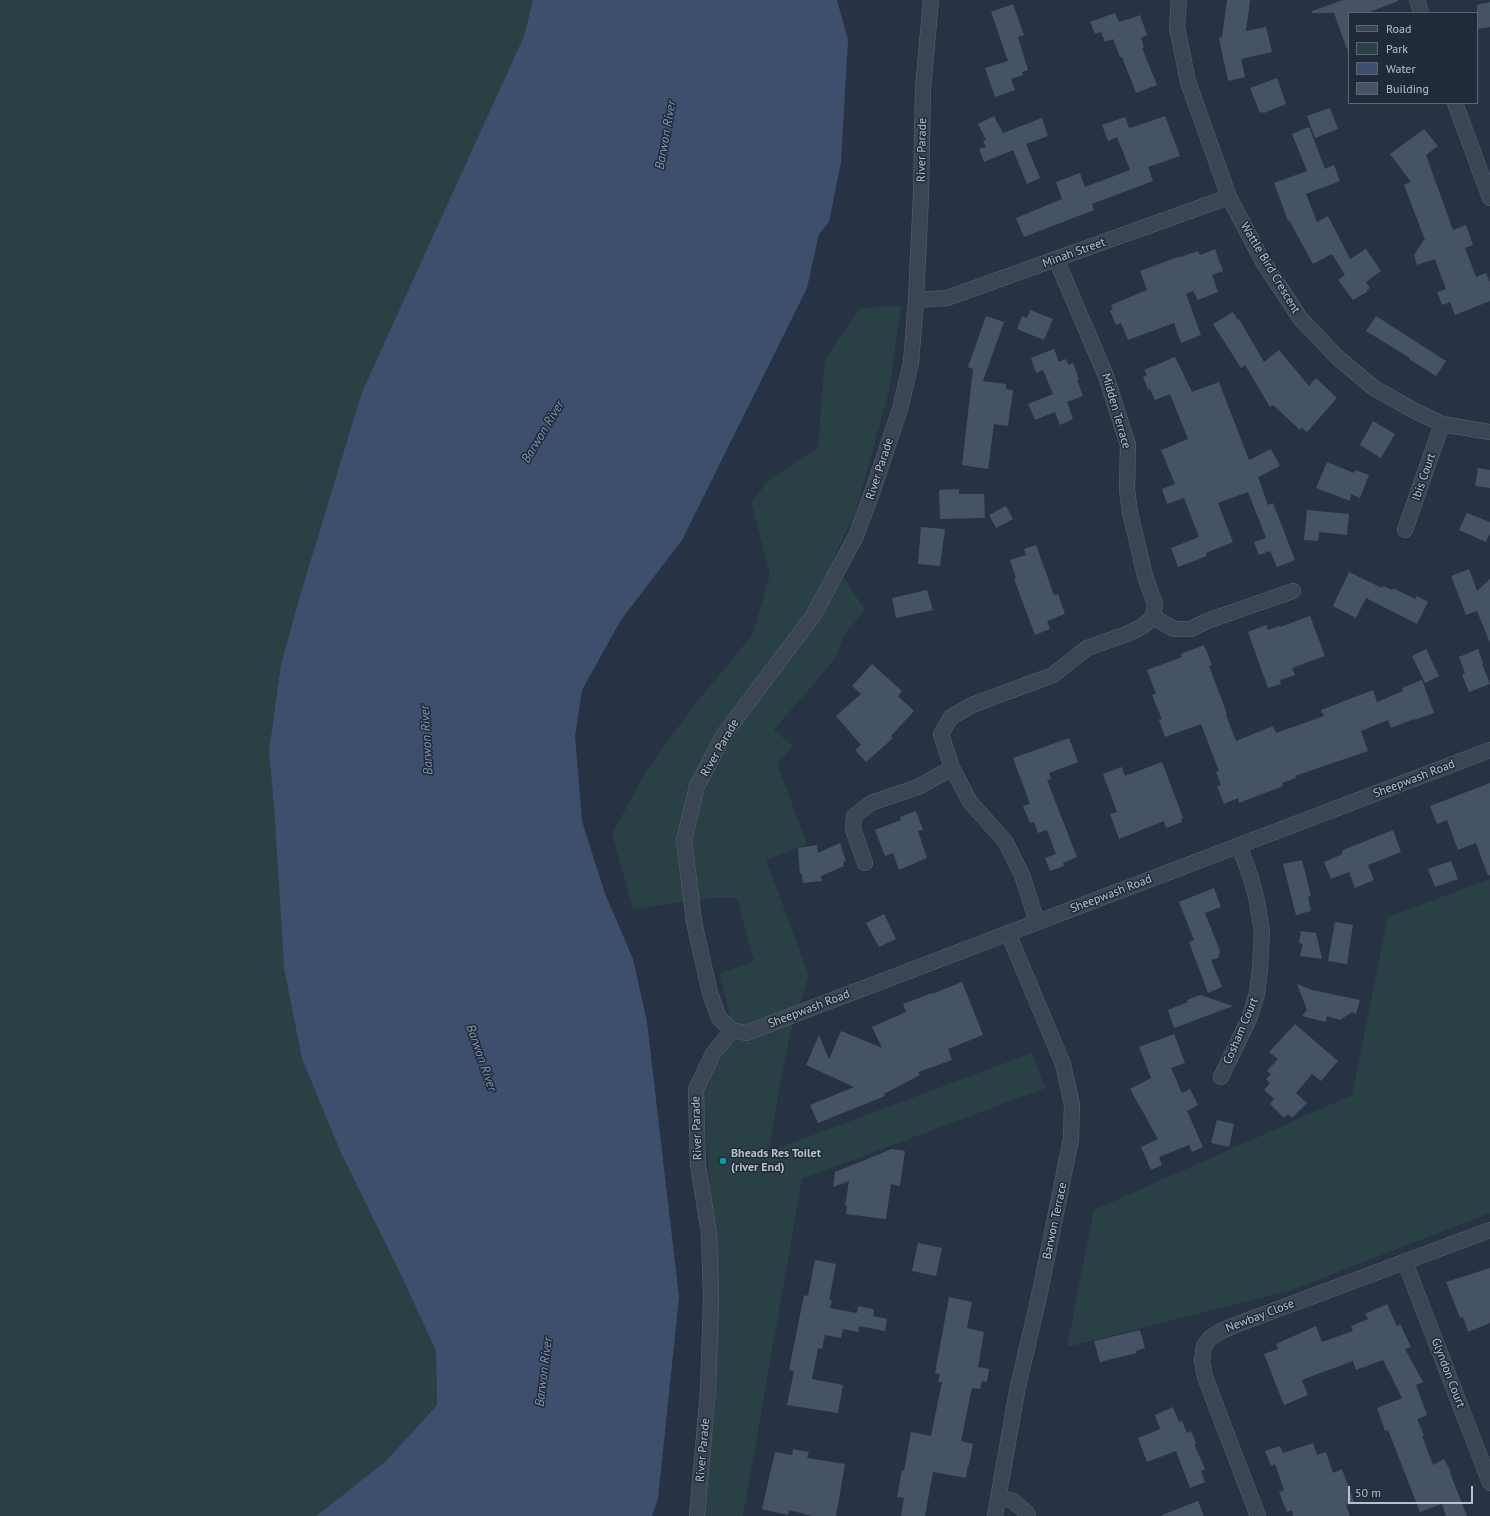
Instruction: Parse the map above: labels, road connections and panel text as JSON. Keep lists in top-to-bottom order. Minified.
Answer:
{"streets":{"street":["River Parade","Minah Street","Wattle Bird Crescent","Midden Terrace","Ibis Court","Sheepwash Road","Cosham Court","Barwon Terrace","Newbay Close","Glyndon Court"]},"crossings":[["River Parade","Minah Street"],["River Parade","Sheepwash Road"],["Minah Street","Wattle Bird Crescent"],["Minah Street","Midden Terrace"],["Wattle Bird Crescent","Ibis Court"],["Sheepwash Road","Cosham Court"],["Sheepwash Road","Barwon Terrace"],["Newbay Close","Glyndon Court"]],"water":["Barwon River"],"places":["Bheads Res Toilet (river End)"],"legend":["Road","Park","Water","Building"],"scale_bar":"50 m"}
